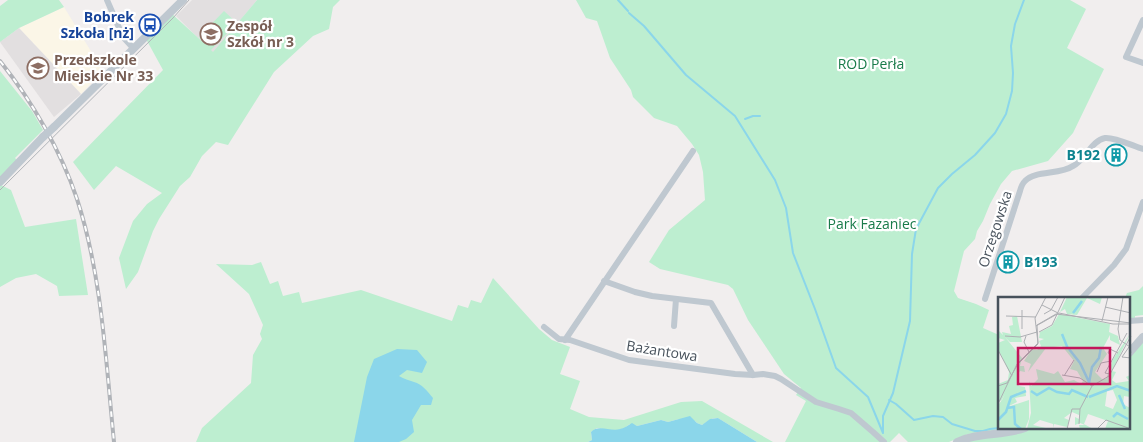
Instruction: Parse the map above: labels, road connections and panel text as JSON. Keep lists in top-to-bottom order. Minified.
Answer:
{"streets":{"street":["Orzegowska","Bażantowa"]},"parks":["ROD Perła","Park Fazaniec"],"places":{"bus stop":["Bobrek Szkoła [nż]"],"school or university":["Zespół Szkół nr 3","Przedszkole Miejskie Nr 33"],"building":["B192","B193"]}}
